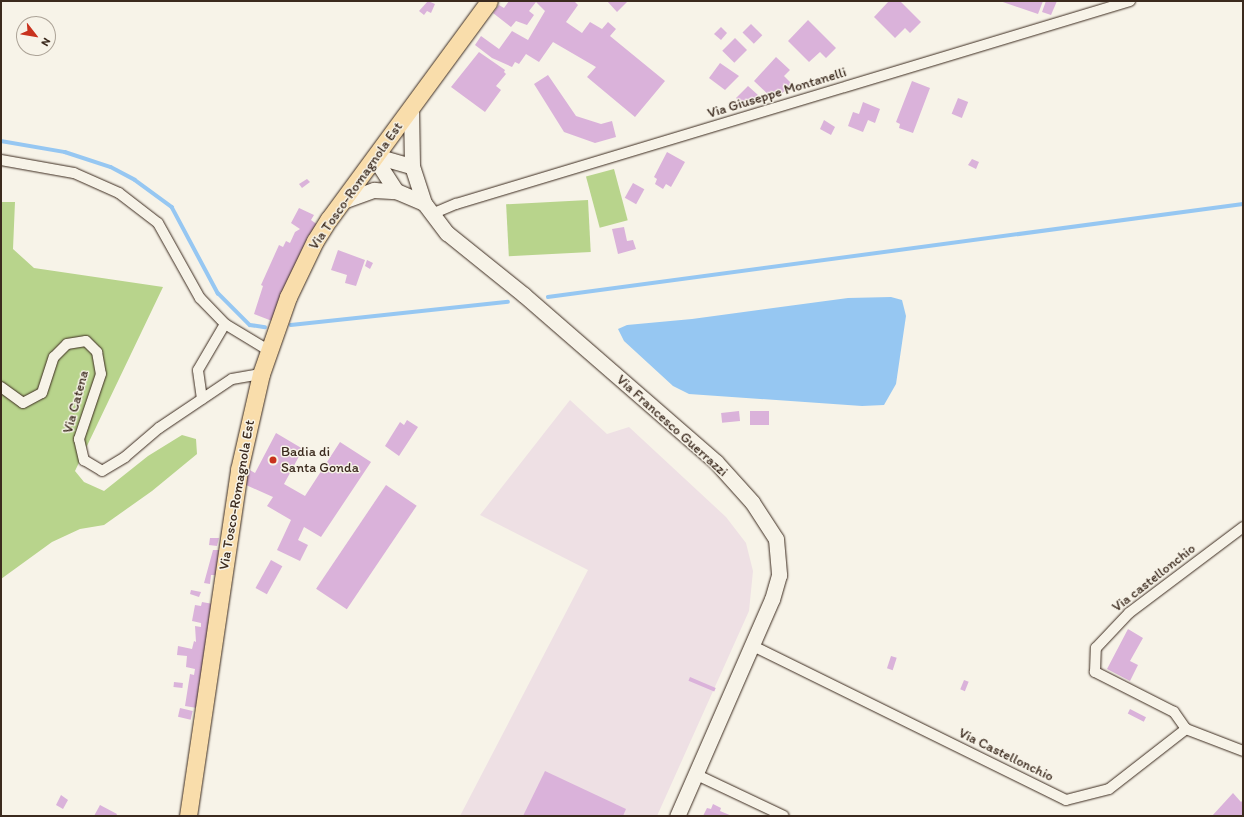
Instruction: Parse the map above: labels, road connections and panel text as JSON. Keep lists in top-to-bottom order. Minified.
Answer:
{"streets":{"main road":["Via Tosco-Romagnola Est","Via Francesco Guerrazzi"],"street":["Via Giuseppe Montanelli","Via Catena","Via castellonchio","Via Castellonchio"]},"crossings":[["Via Giuseppe Montanelli","Via Francesco Guerrazzi"],["Via Tosco-Romagnola Est","Via Catena"],["Via Tosco-Romagnola Est","Via Francesco Guerrazzi"],["Via Francesco Guerrazzi","Via Castellonchio"],["Via castellonchio","Via Castellonchio"]],"places":["Badia di Santa Gonda"],"north":"bottom right"}
